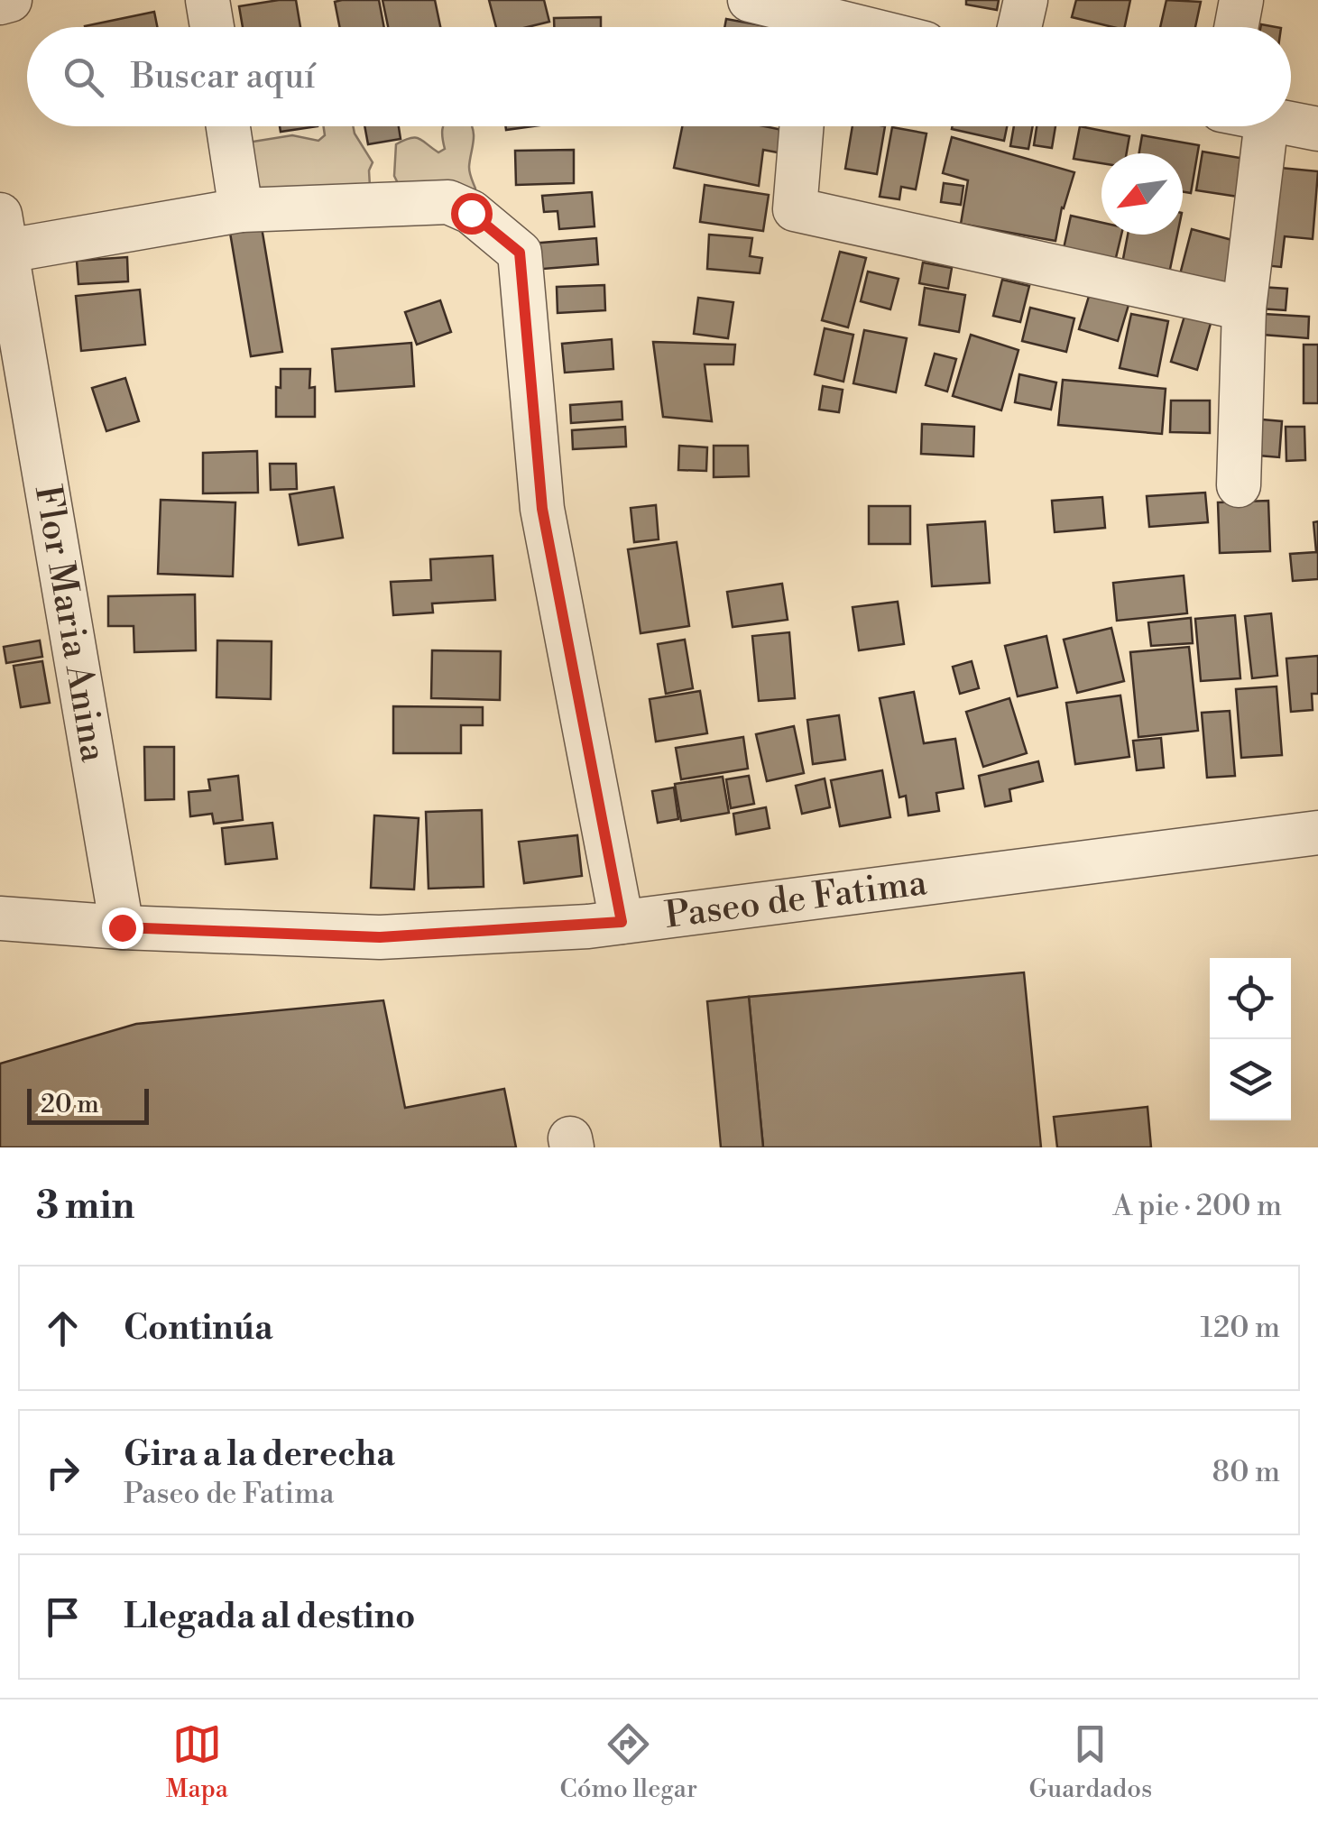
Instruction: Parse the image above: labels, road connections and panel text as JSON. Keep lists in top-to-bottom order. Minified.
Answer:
{"streets":{"street":["Flor Maria Anina","Paseo de Fatima"]},"crossings":[["Flor Maria Anina","Paseo de Fatima"]],"scale_bar":"20 m","north":"bottom left","page":{"search":"Buscar aquí","scale":"20 m","heading":["3 min","A pie · 200 m"],"list":[["Continúa","120 m"],["Gira a la derecha","Paseo de Fatima","80 m"],"Llegada al destino"],"nav":["Mapa","Cómo llegar","Guardados"]}}
